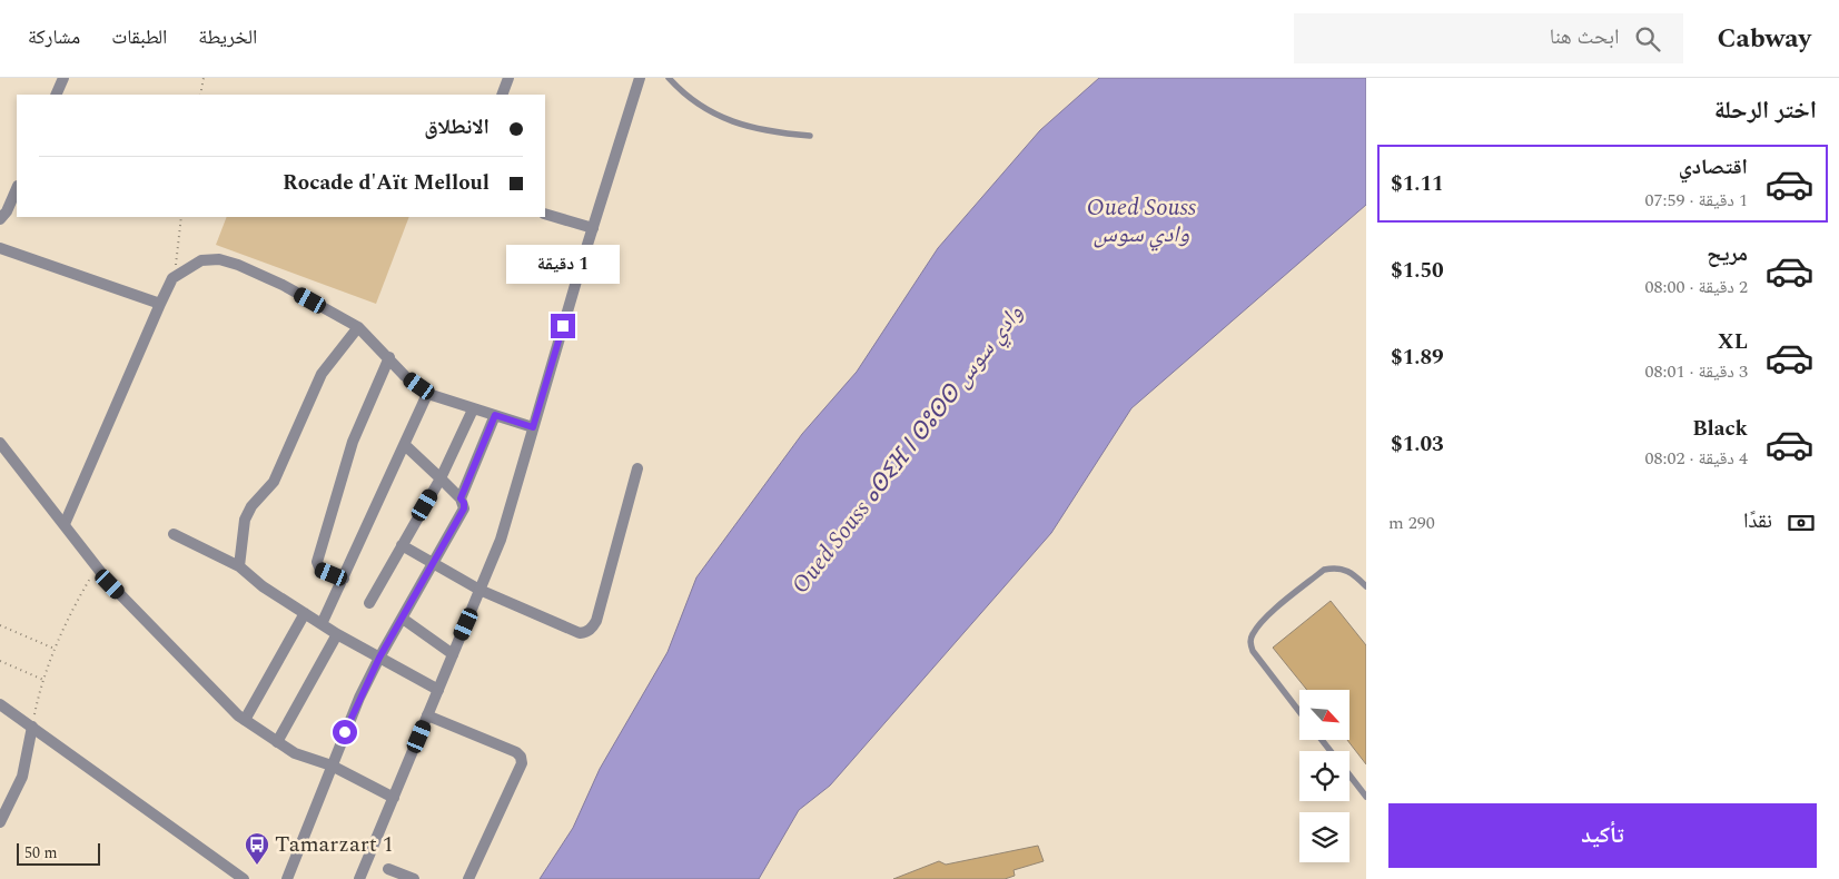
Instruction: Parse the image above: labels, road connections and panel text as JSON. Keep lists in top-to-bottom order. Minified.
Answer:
{"water":["Oued Souss وادي سوس","Oued Souss ⴰⵙⵉⴼ ⵏ ⵙⵓⵙⵙ وادي سوس"],"places":{"bus stop":["Tamarzart 1"]},"scale_bar":"50 m","north":"bottom right","page":{"header":"Cabway","search":"ابحث هنا","nav":["الخريطة","الطبقات","مشاركة"],"heading":"اختر الرحلة","banner":["الانطلاق","Rocade d'Aït Melloul"],"list":[{"name":"اقتصادي","note":"1 دقيقة · 07:59","value":"$1.11"},{"name":"مريح","note":"2 دقيقة · 08:00","value":"$1.50"},{"name":"XL","note":"3 دقيقة · 08:01","value":"$1.89"},{"name":"Black","note":"4 دقيقة · 08:02","value":"$1.03"}],"bubble":"1 دقيقة","pay":["نقدًا","290 m"],"buttons":"تأكيد","scale":"50 m"}}
